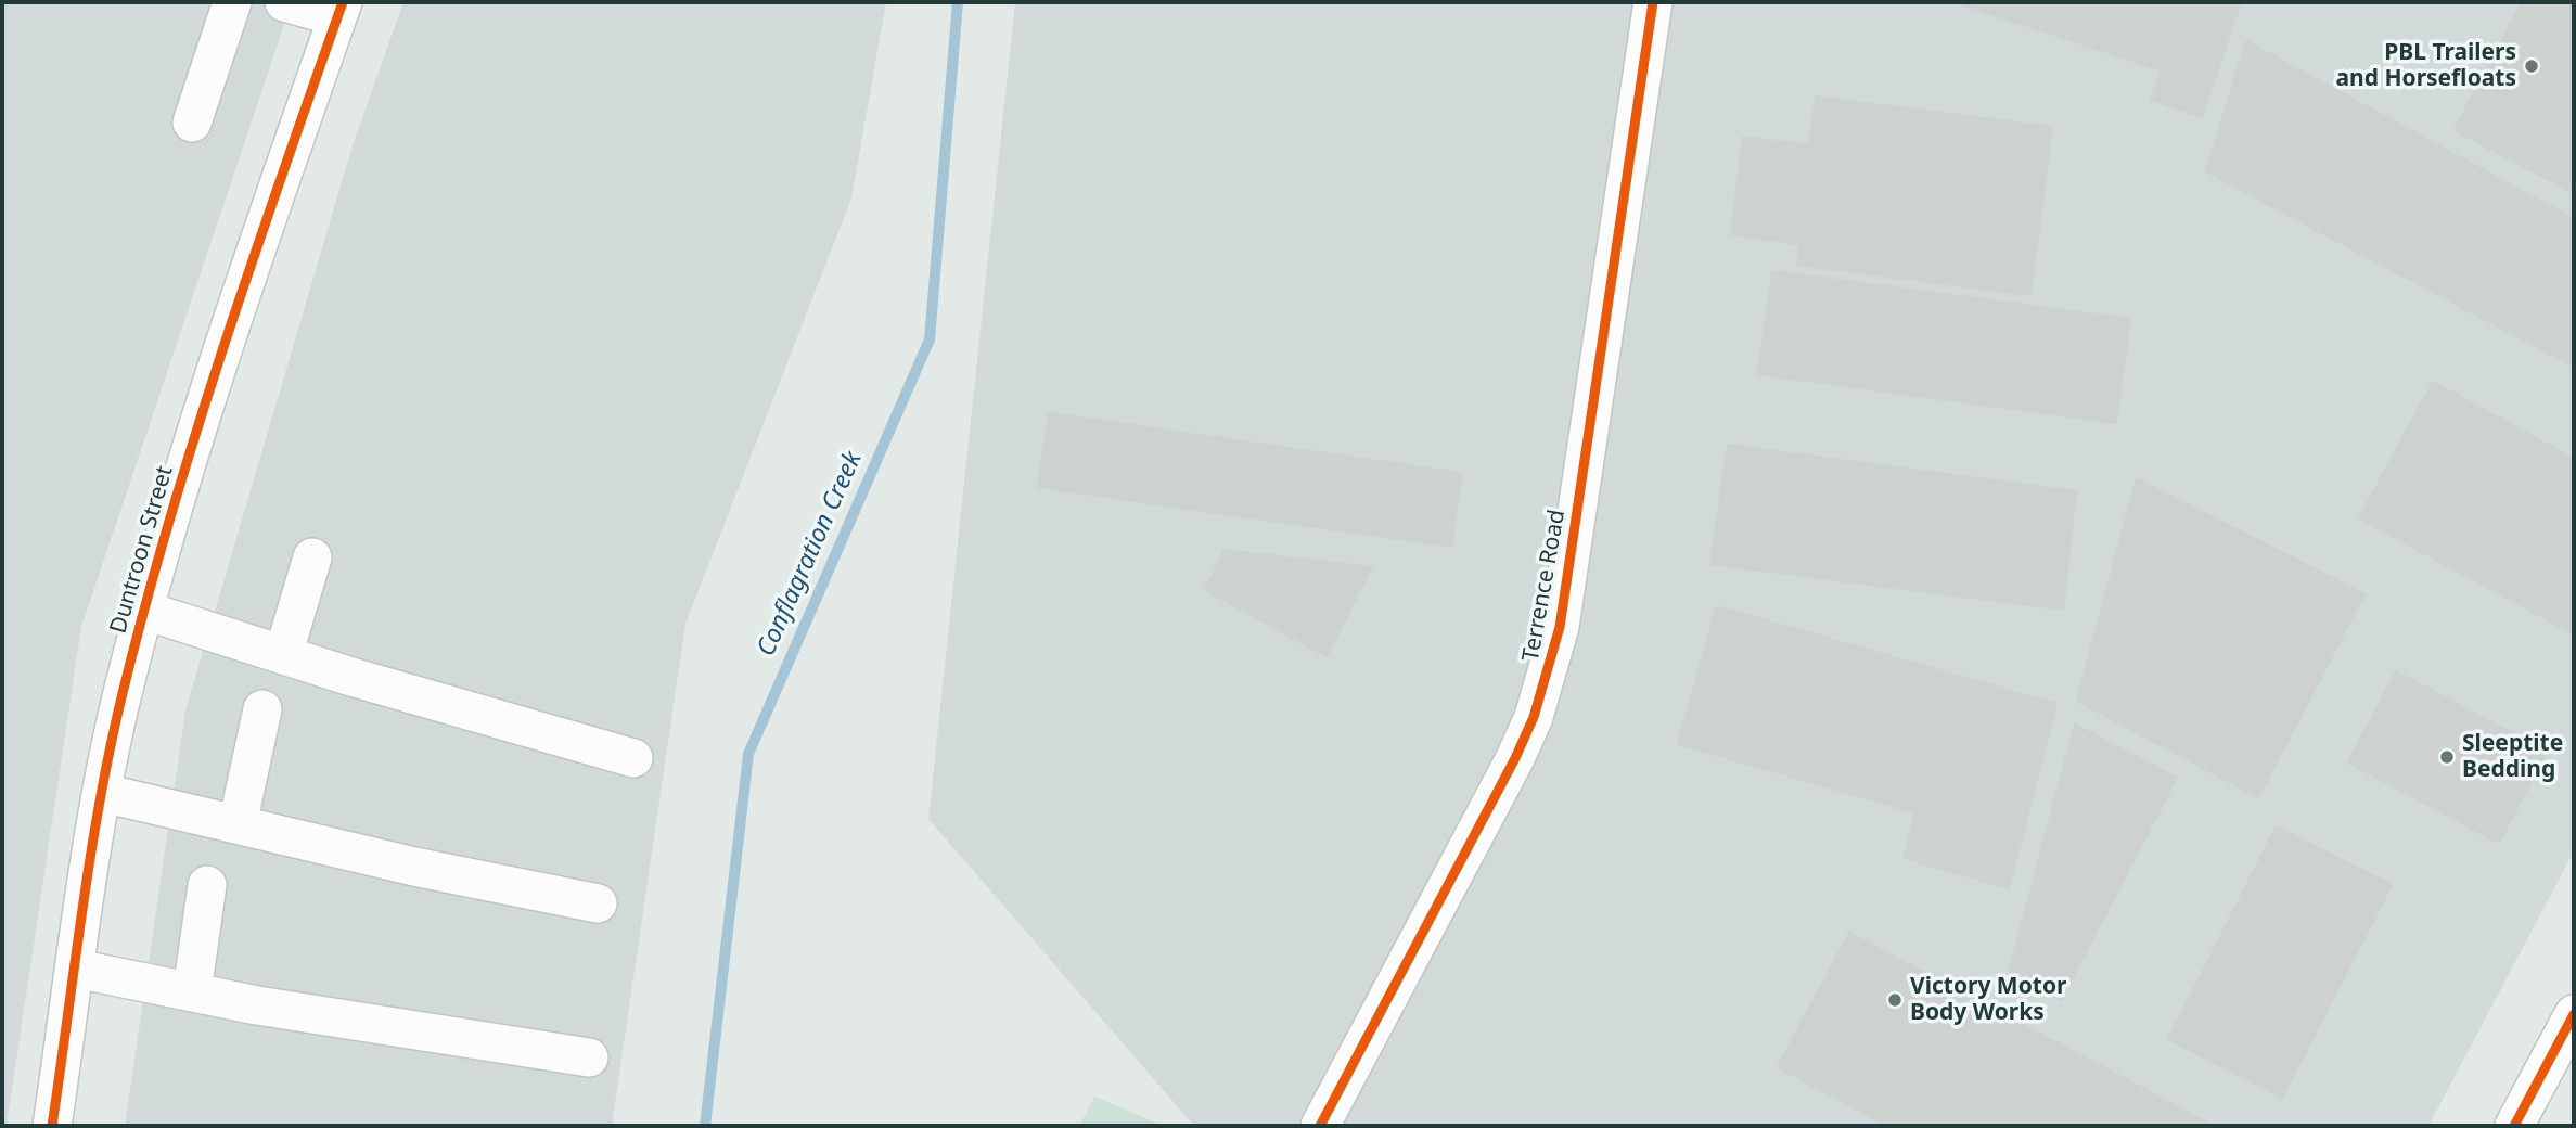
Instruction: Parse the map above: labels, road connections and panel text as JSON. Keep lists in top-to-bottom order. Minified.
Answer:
{"streets":{"street":["Duntroon Street","Terrence Road"]},"water":["Conflagration Creek"],"places":["PBL Trailers and Horsefloats","Sleeptite Bedding","Victory Motor Body Works"]}
